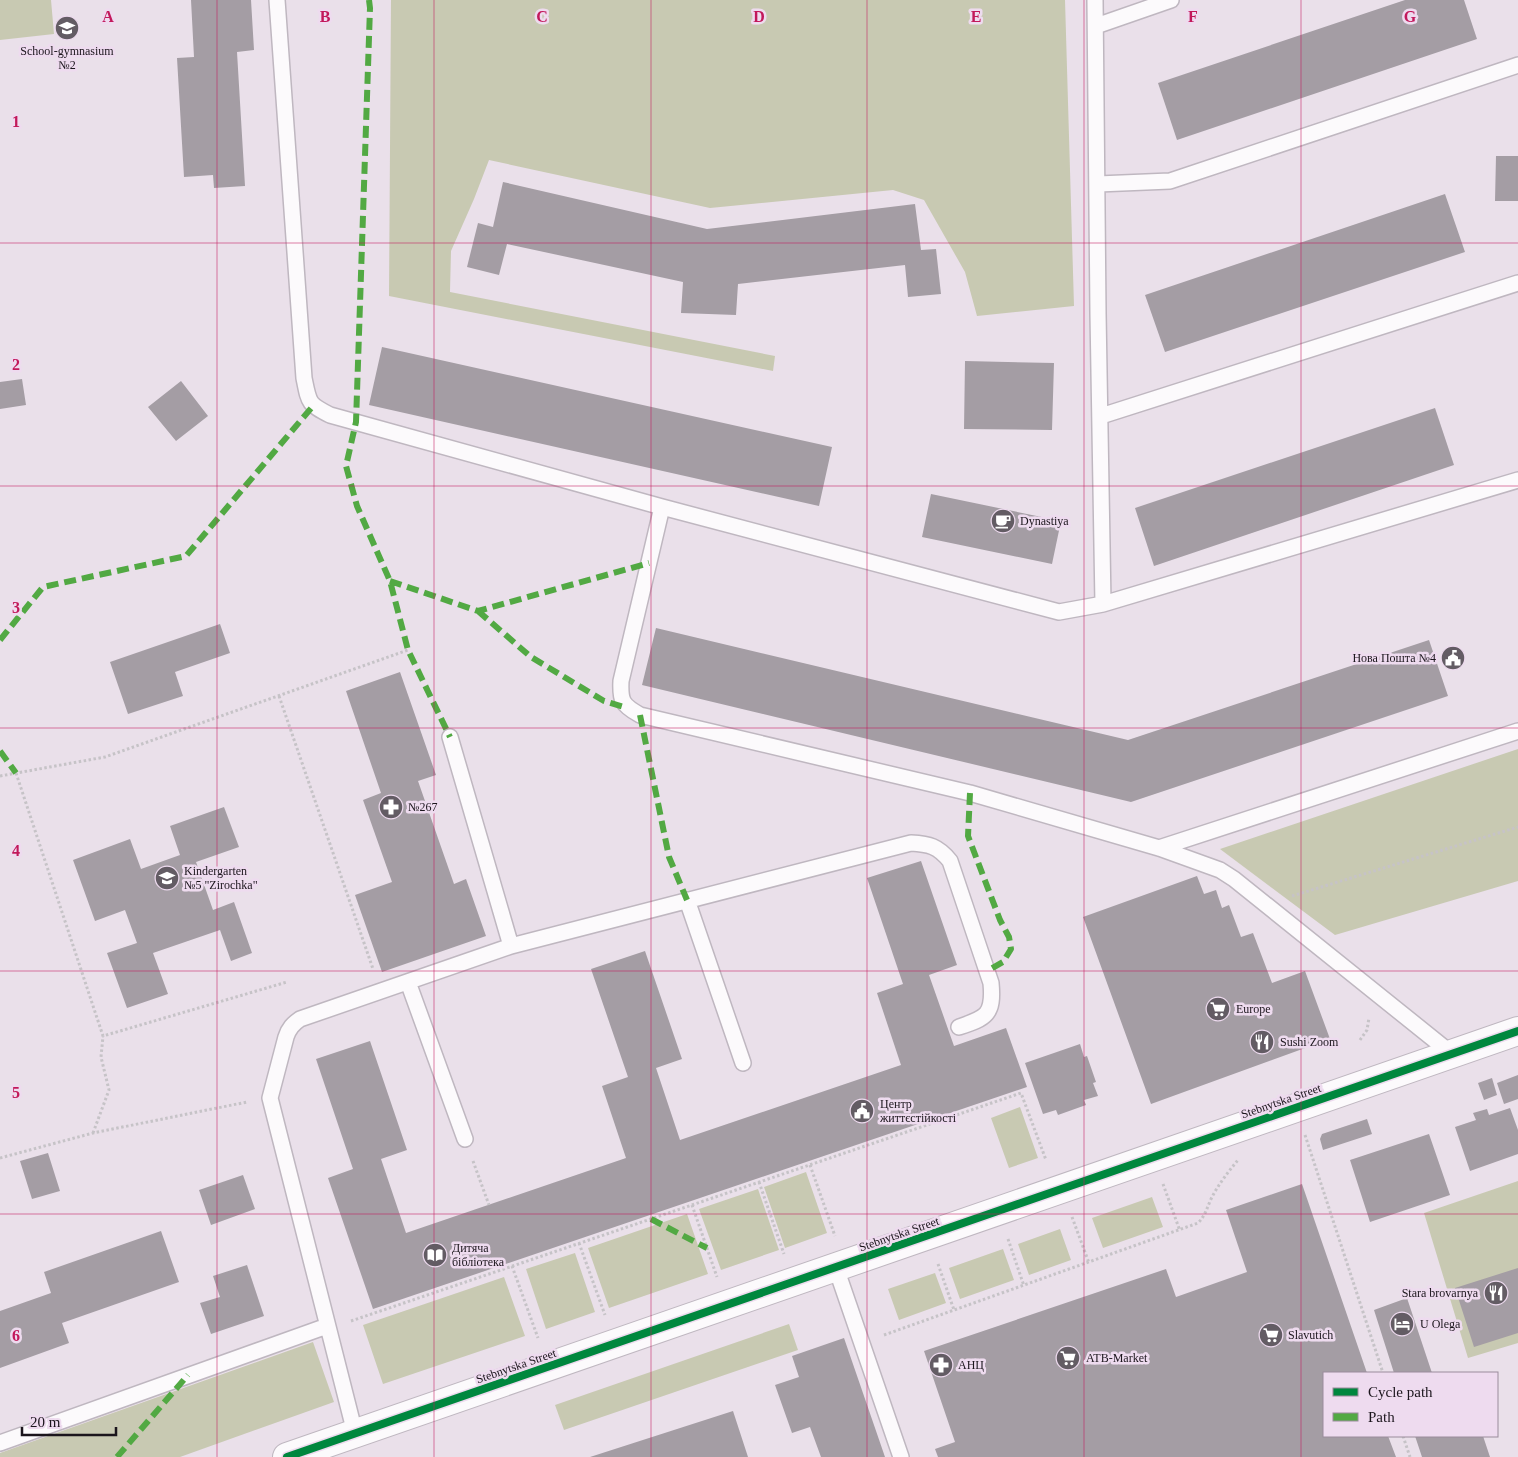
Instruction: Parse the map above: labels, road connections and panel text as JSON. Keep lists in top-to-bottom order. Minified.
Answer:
{"streets":{"street":["Stebnytska Street"]},"places":{"school or university":["School-gymnasium №2","Kindergarten №5 \"Zirochka\""],"cafe":["Dynastiya"],"public building":["Нова Пошта №4","Центр життєстійкості"],"pharmacy":["№267","АНЦ"],"supermarket":["Europe","Slavutich","ATB-Market"],"restaurant":["Sushi Zoom","Stara brovarnya"],"library":["Дитяча бібліотека"],"hotel":["U Olega"]},"legend":["Cycle path","Path"],"scale_bar":"20 m","grid":{"columns":["A","B","C","D","E","F","G"],"rows":["1","2","3","4","5","6"]}}
